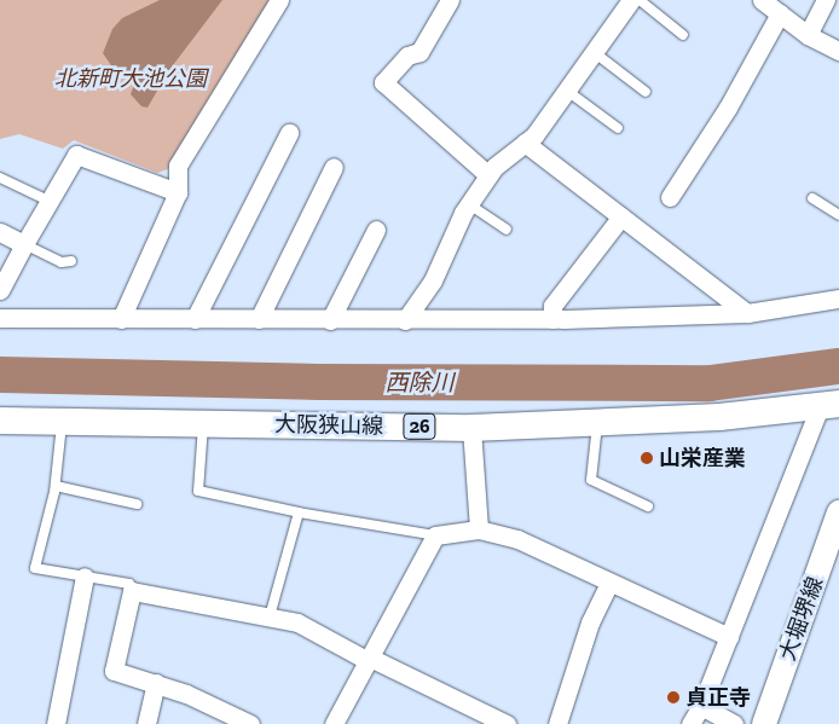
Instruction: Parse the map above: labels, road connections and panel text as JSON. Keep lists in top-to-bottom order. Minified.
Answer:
{"streets":{"main road":["大阪狭山線","26","大堀堺線"]},"water":["西除川"],"parks":["北新町大池公園"],"places":["山栄産業","貞正寺"]}
